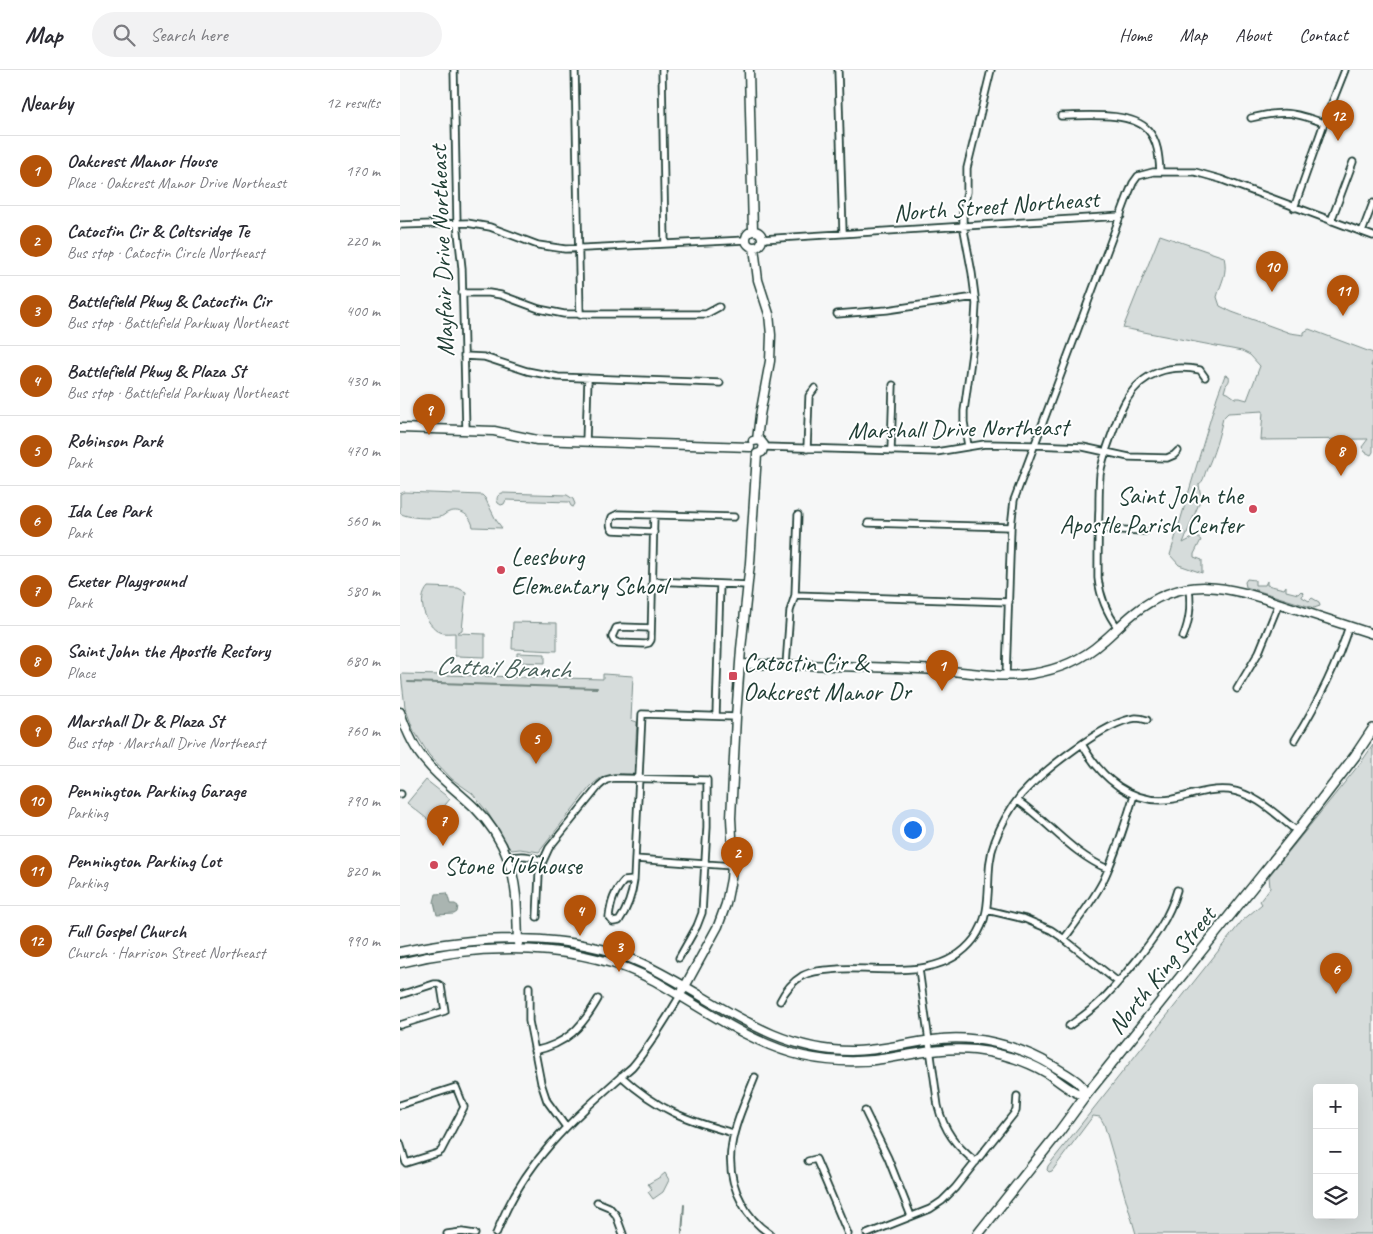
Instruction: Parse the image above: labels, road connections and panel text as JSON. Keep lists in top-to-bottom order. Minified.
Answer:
{"streets":{"main road":["North King Street"],"street":["North Street Northeast","Mayfair Drive Northeast","Marshall Drive Northeast"]},"water":["Cattail Branch"],"places":{"other":["Saint John the Apostle Parish Center","Leesburg Elementary School","Stone Clubhouse"],"transit":["Catoctin Cir & Oakcrest Manor Dr"]},"page":{"header":"Map","search":"Search here","nav":["Home","Map","About","Contact"],"heading":["Nearby","12 results"],"pins":["12","10","11","9","8","1","5","7","2","4","3","6"],"list":[{"mark":"1","name":"Oakcrest Manor House","note":"Place · Oakcrest Manor Drive Northeast","value":"170 m"},{"mark":"2","name":"Catoctin Cir & Coltsridge Te","note":"Bus stop · Catoctin Circle Northeast","value":"220 m"},{"mark":"3","name":"Battlefield Pkwy & Catoctin Cir","note":"Bus stop · Battlefield Parkway Northeast","value":"400 m"},{"mark":"4","name":"Battlefield Pkwy & Plaza St","note":"Bus stop · Battlefield Parkway Northeast","value":"430 m"},{"mark":"5","name":"Robinson Park","note":"Park","value":"470 m"},{"mark":"6","name":"Ida Lee Park","note":"Park","value":"560 m"},{"mark":"7","name":"Exeter Playground","note":"Park","value":"580 m"},{"mark":"8","name":"Saint John the Apostle Rectory","note":"Place","value":"680 m"},{"mark":"9","name":"Marshall Dr & Plaza St","note":"Bus stop · Marshall Drive Northeast","value":"760 m"},{"mark":"10","name":"Pennington Parking Garage","note":"Parking","value":"790 m"},{"mark":"11","name":"Pennington Parking Lot","note":"Parking","value":"820 m"},{"mark":"12","name":"Full Gospel Church","note":"Church · Harrison Street Northeast","value":"990 m"}],"map_buttons":["+","−"]}}
